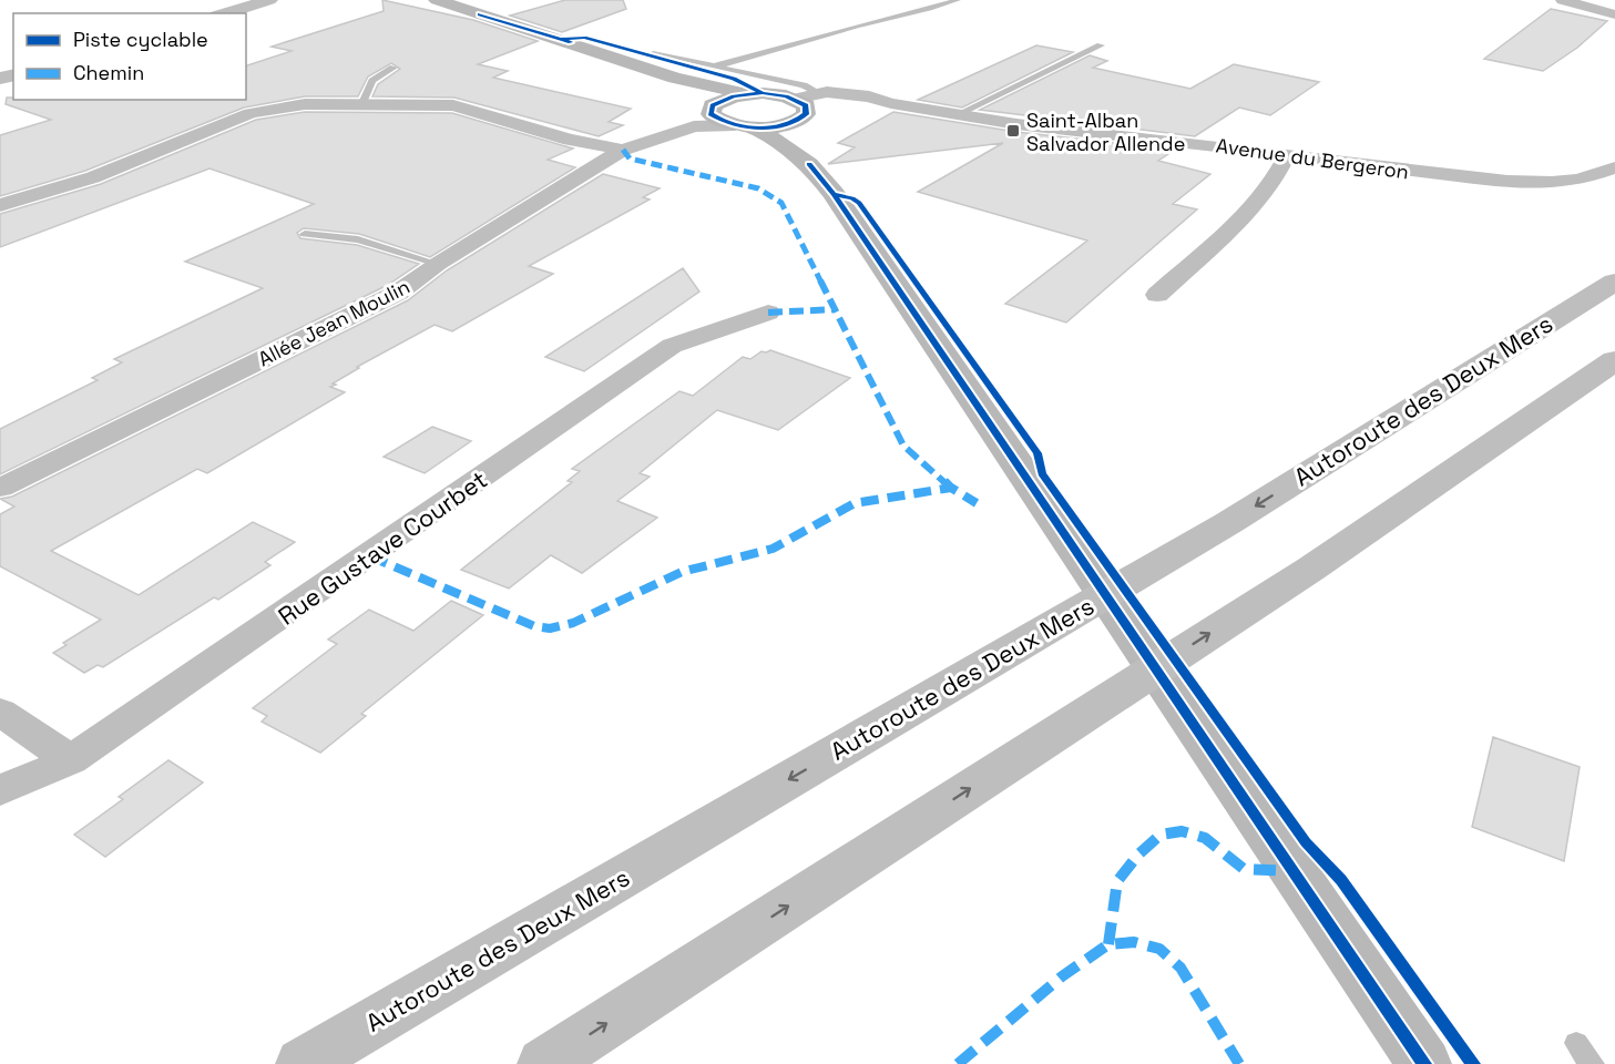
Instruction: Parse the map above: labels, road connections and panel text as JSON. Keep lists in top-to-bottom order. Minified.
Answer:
{"streets":{"main road":["Autoroute des Deux Mers"],"street":["Avenue du Bergeron","Allée Jean Moulin","Rue Gustave Courbet"]},"places":{"transit":["Saint-Alban Salvador Allende"]},"legend":["Piste cyclable","Chemin"]}
